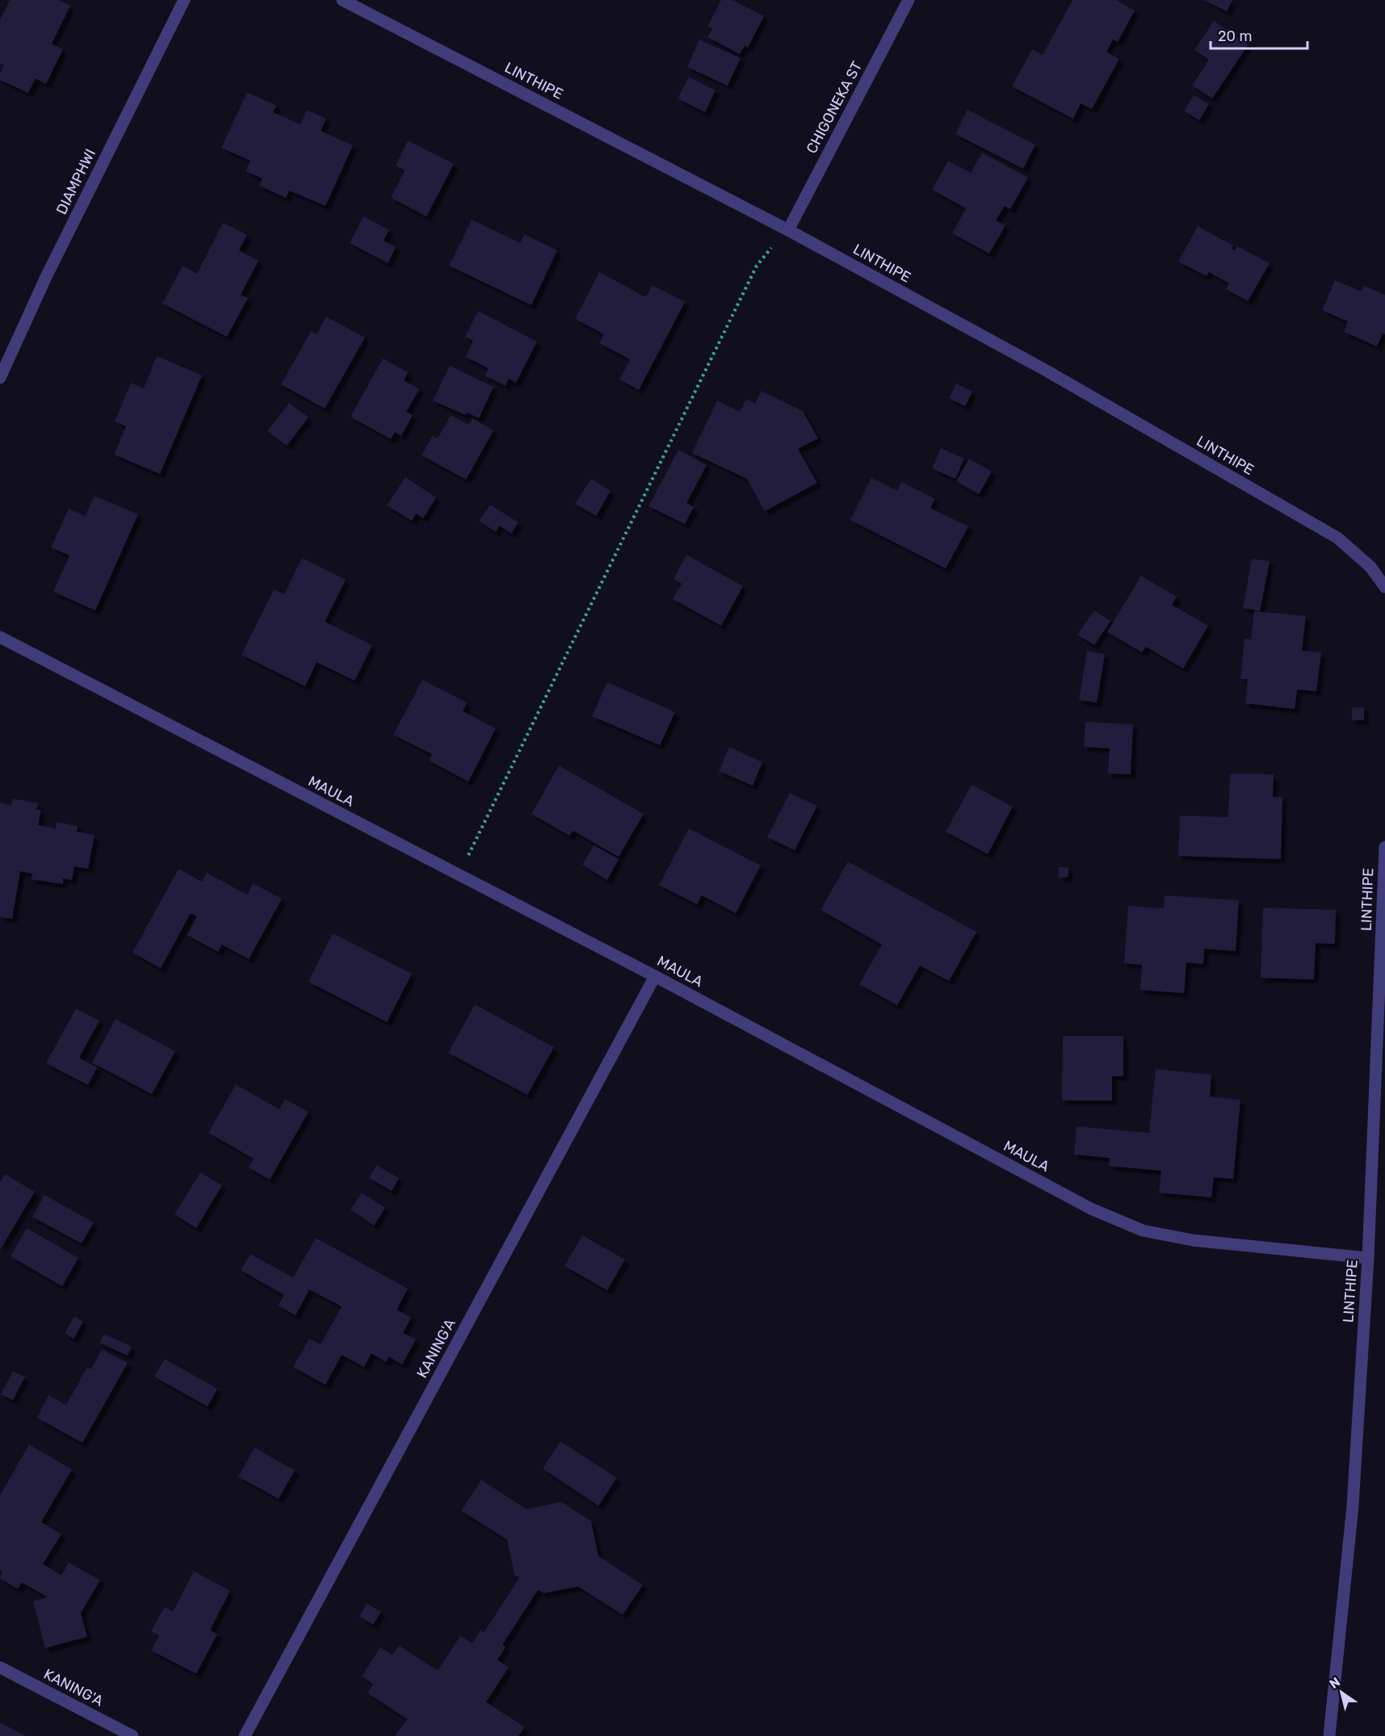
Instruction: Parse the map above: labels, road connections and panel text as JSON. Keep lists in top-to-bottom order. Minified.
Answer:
{"streets":{"street":["LINTHIPE","CHIGONEKA ST","DIAMPHWI","MAULA","KANING'A"]},"crossings":[["LINTHIPE","CHIGONEKA ST"],["LINTHIPE","MAULA"],["MAULA","KANING'A"]],"scale_bar":"20 m","north":"top left"}
